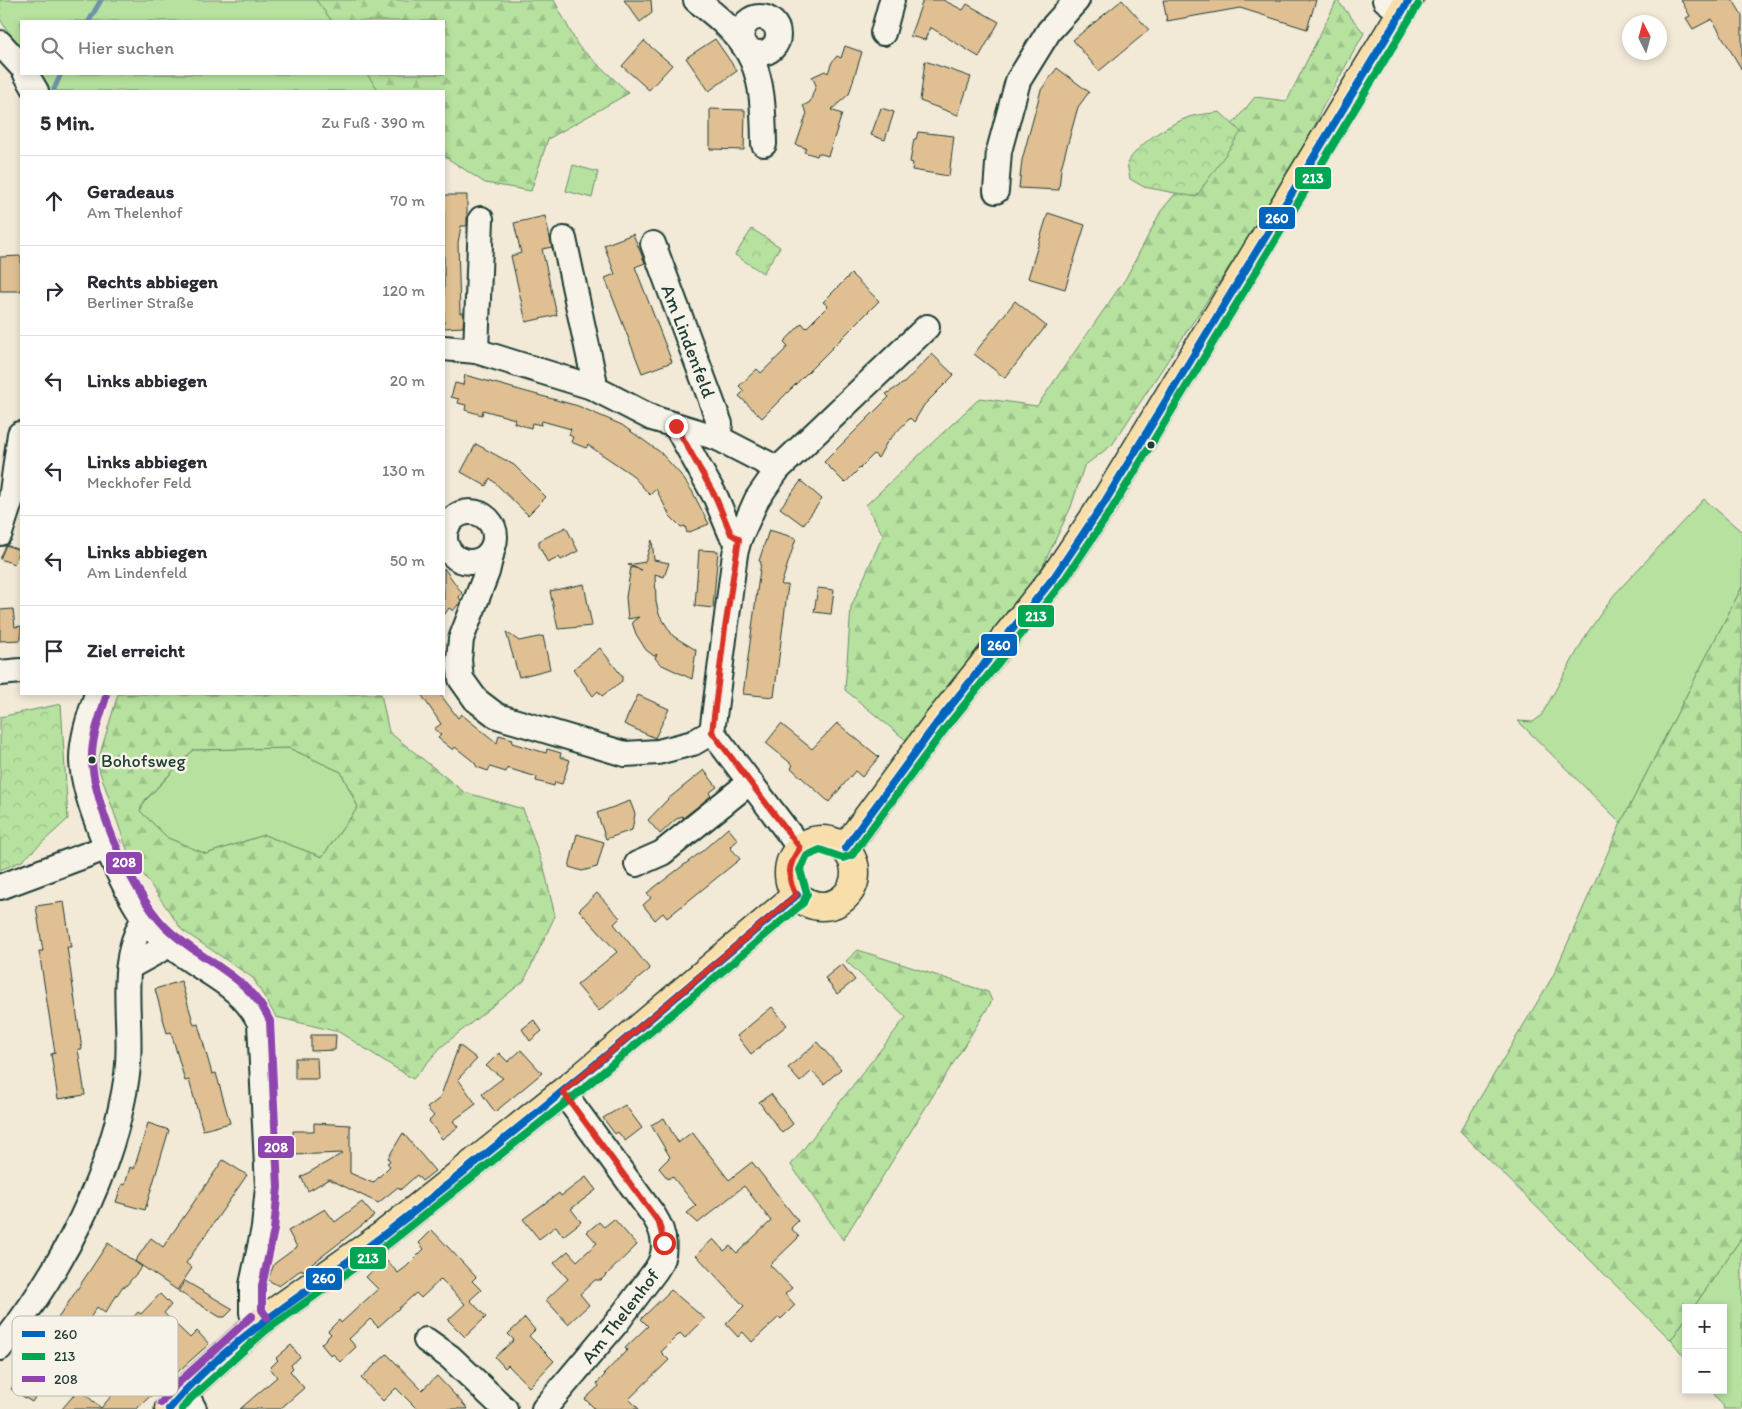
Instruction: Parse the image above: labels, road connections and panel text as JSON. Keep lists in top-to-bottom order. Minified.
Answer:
{"streets":{"street":["Am Lindenfeld","Am Thelenhof"]},"places":["Bohofsweg"],"lines":["transit line 260","transit line 213","transit line 208"],"legend":["260","213","208"],"north":"top","page":{"search":"Hier suchen","heading":["5 Min.","Zu Fuß · 390 m"],"list":[["Geradeaus","Am Thelenhof","70 m"],["Rechts abbiegen","Berliner Straße","120 m"],["Links abbiegen","20 m"],["Links abbiegen","Meckhofer Feld","130 m"],["Links abbiegen","Am Lindenfeld","50 m"],"Ziel erreicht"],"map_buttons":["+","−"]}}
